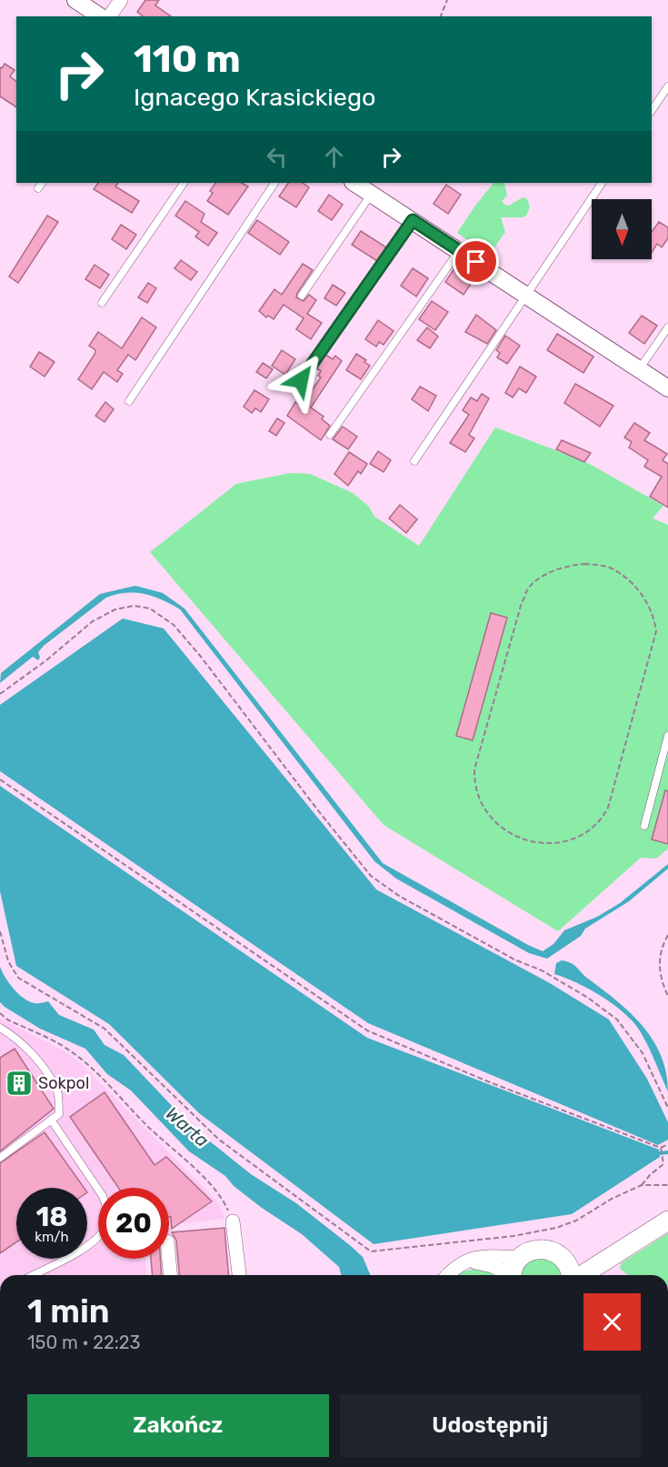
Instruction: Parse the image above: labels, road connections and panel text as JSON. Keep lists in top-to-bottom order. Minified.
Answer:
{"water":["Warta"],"places":{"building":["Sokpol"]},"north":"bottom","page":{"turn":["110 m","Ignacego Krasickiego"],"speed":"18 km/h","limit":"20","heading":["1 min","150 m · 22:23"],"buttons":["Zakończ","Udostępnij"]}}
